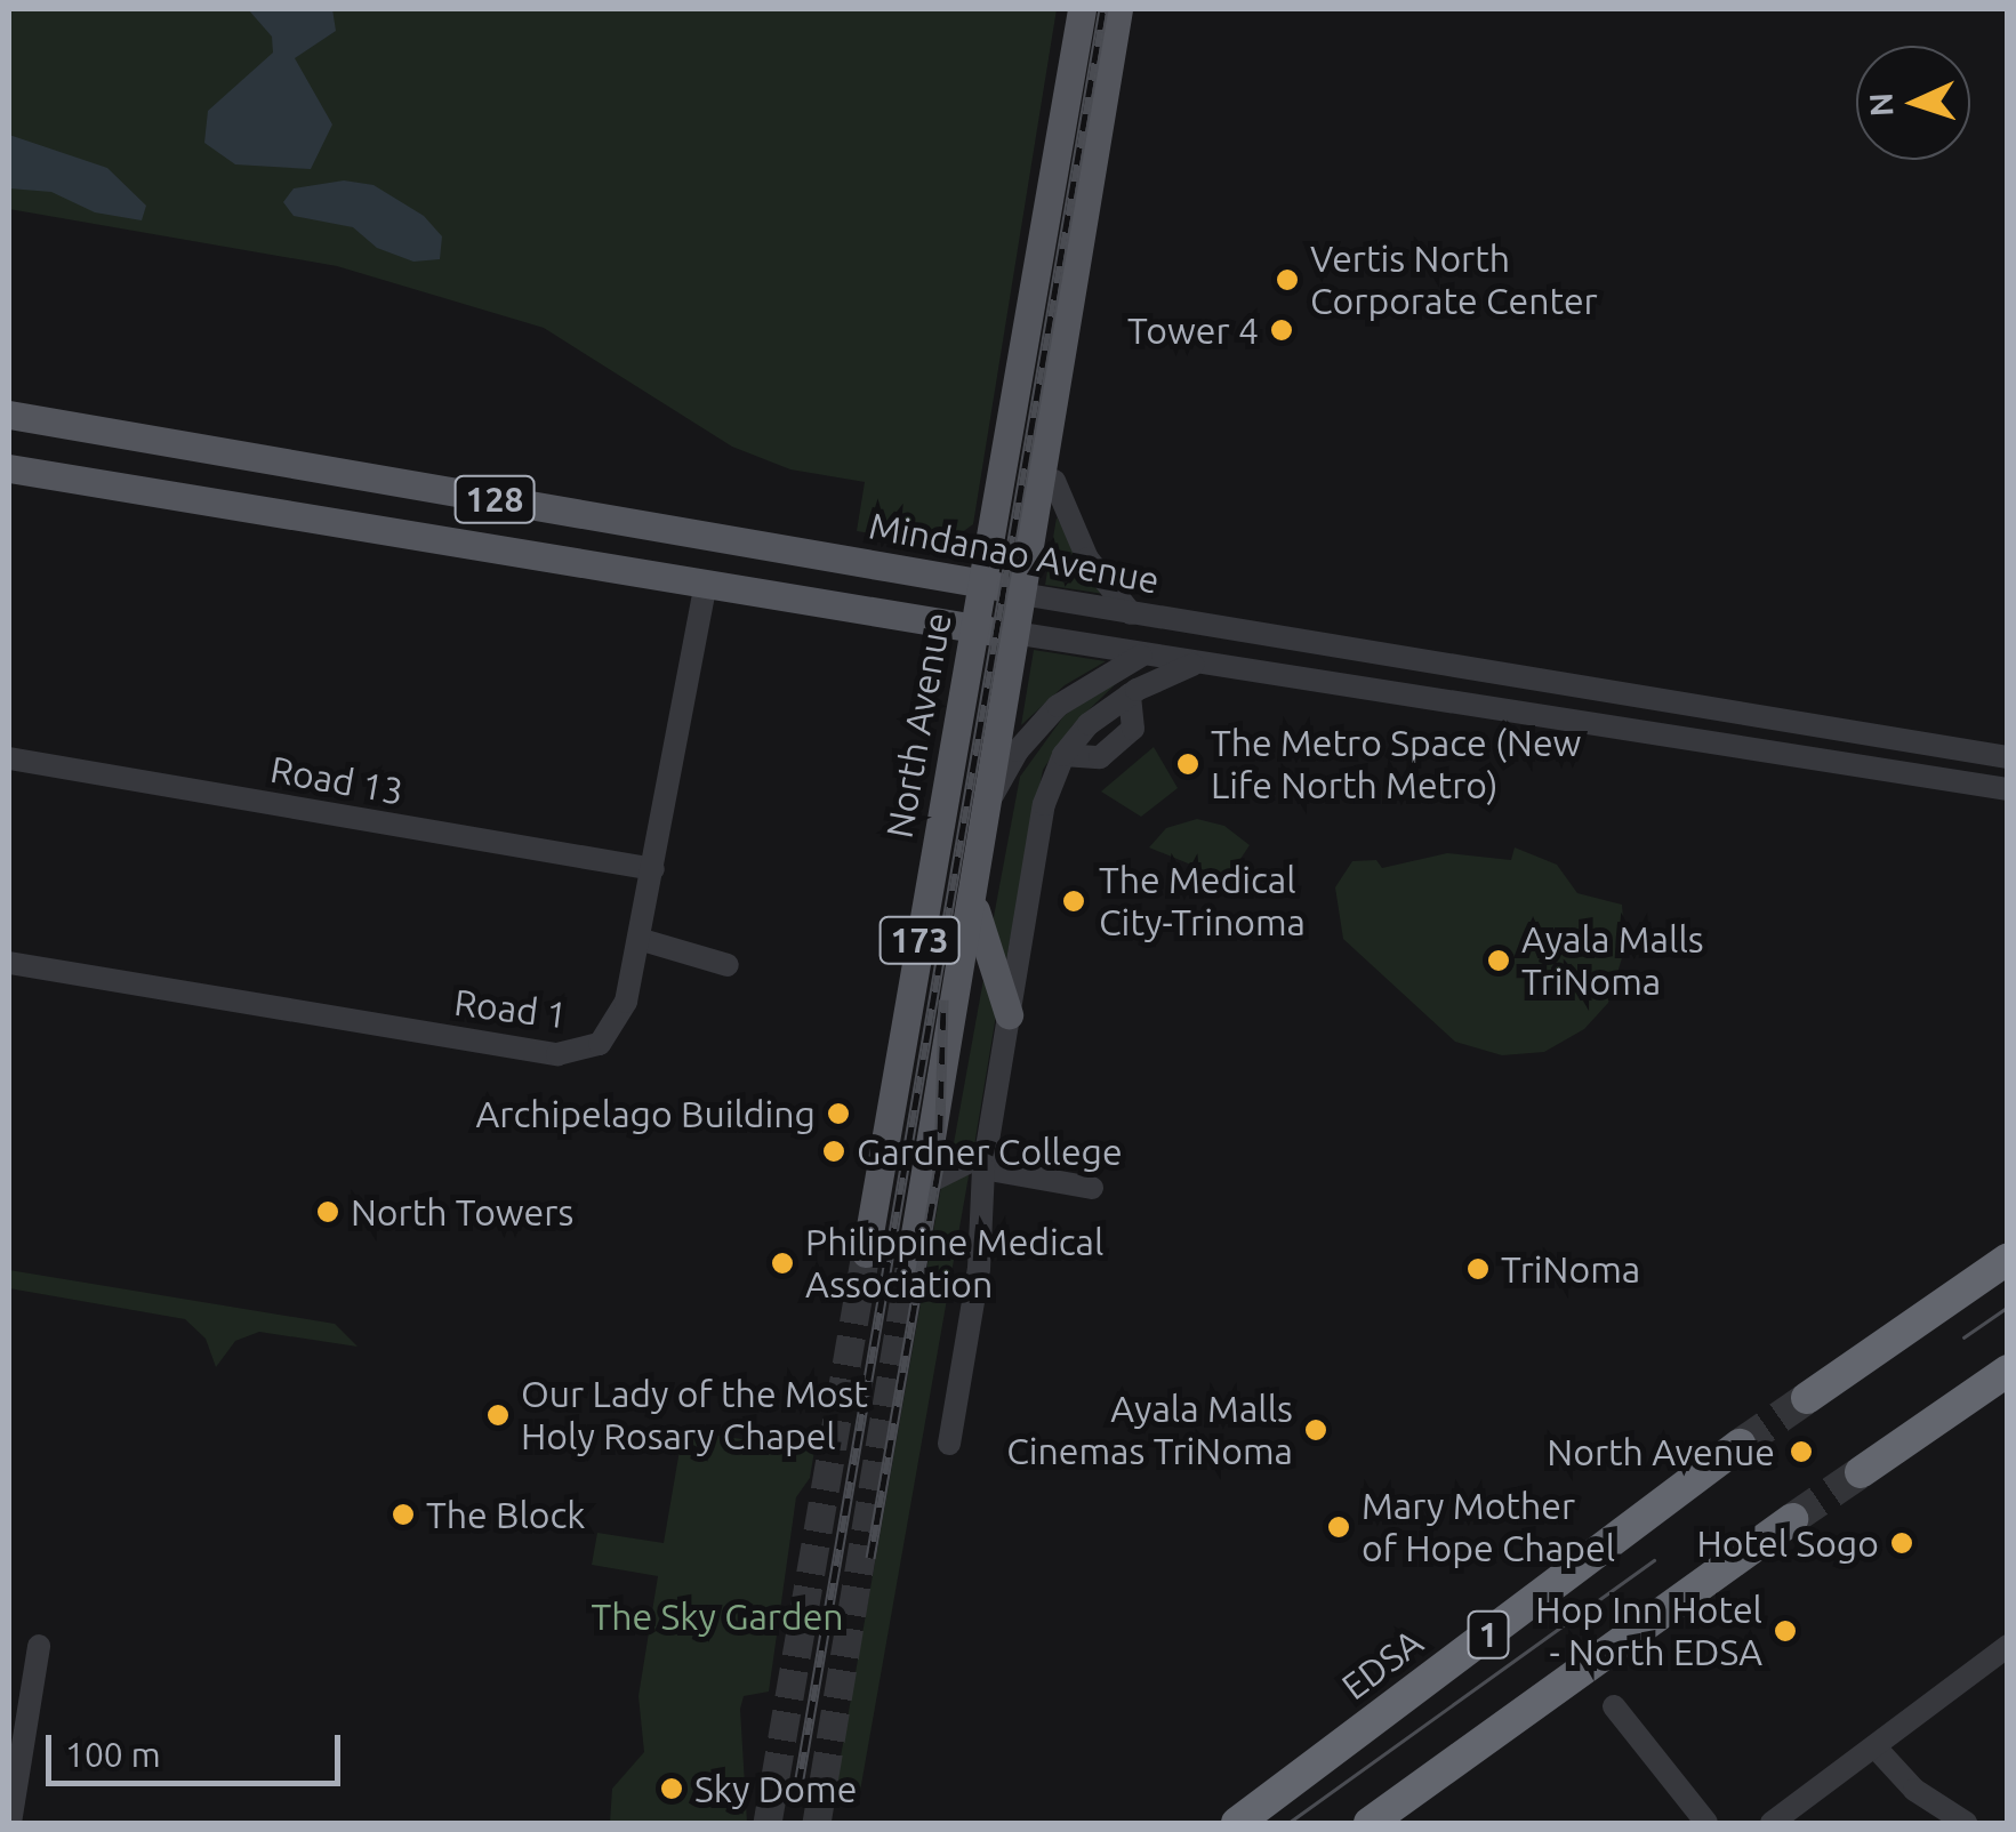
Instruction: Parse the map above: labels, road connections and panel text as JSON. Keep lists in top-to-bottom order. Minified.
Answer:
{"streets":{"highway":["1","EDSA"],"main road":["128","Mindanao Avenue","North Avenue","173"],"street":["Road 13","Road 1"]},"crossings":[["Mindanao Avenue","North Avenue"],["Mindanao Avenue","Road 1"],["Road 13","Road 1"]],"parks":["The Sky Garden"],"places":["Vertis North Corporate Center","Tower 4","The Metro Space (New Life North Metro)","The Medical City-Trinoma","Ayala Malls TriNoma","Archipelago Building","Gardner College","North Towers","Philippine Medical Association","TriNoma","Our Lady of the Most Holy Rosary Chapel","Ayala Malls Cinemas TriNoma","North Avenue","The Block","Mary Mother of Hope Chapel","Hotel Sogo","Hop Inn Hotel - North EDSA","Sky Dome"],"scale_bar":"100 m","north":"left"}
